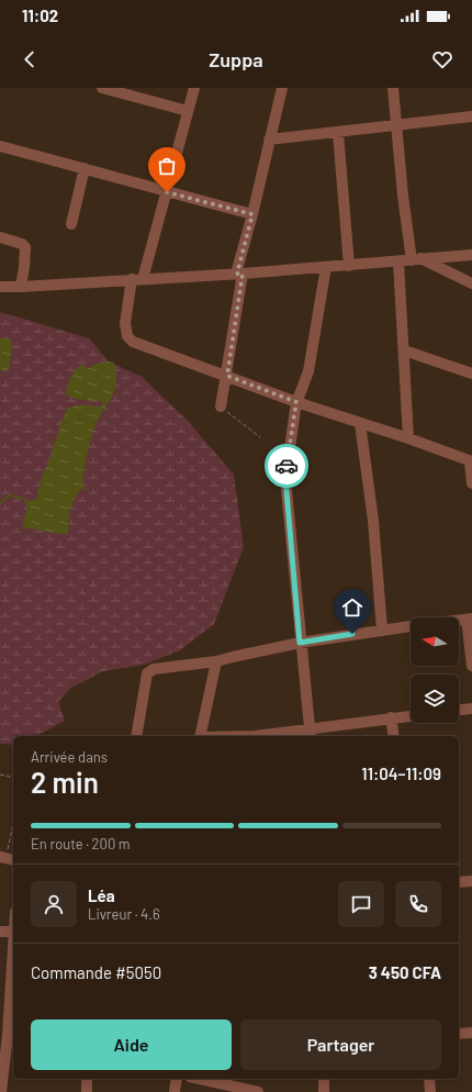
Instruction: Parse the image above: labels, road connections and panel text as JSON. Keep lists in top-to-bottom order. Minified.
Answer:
{"north":"left","page":{"status":"11:02","header":"Zuppa","heading":["2 min","Arrivée dans","11:04–11:09"],"panel":["Léa","Livreur · 4.6","Commande #5050","3 450 CFA"],"bar":"En route · 200 m","buttons":["Aide","Partager"]}}
